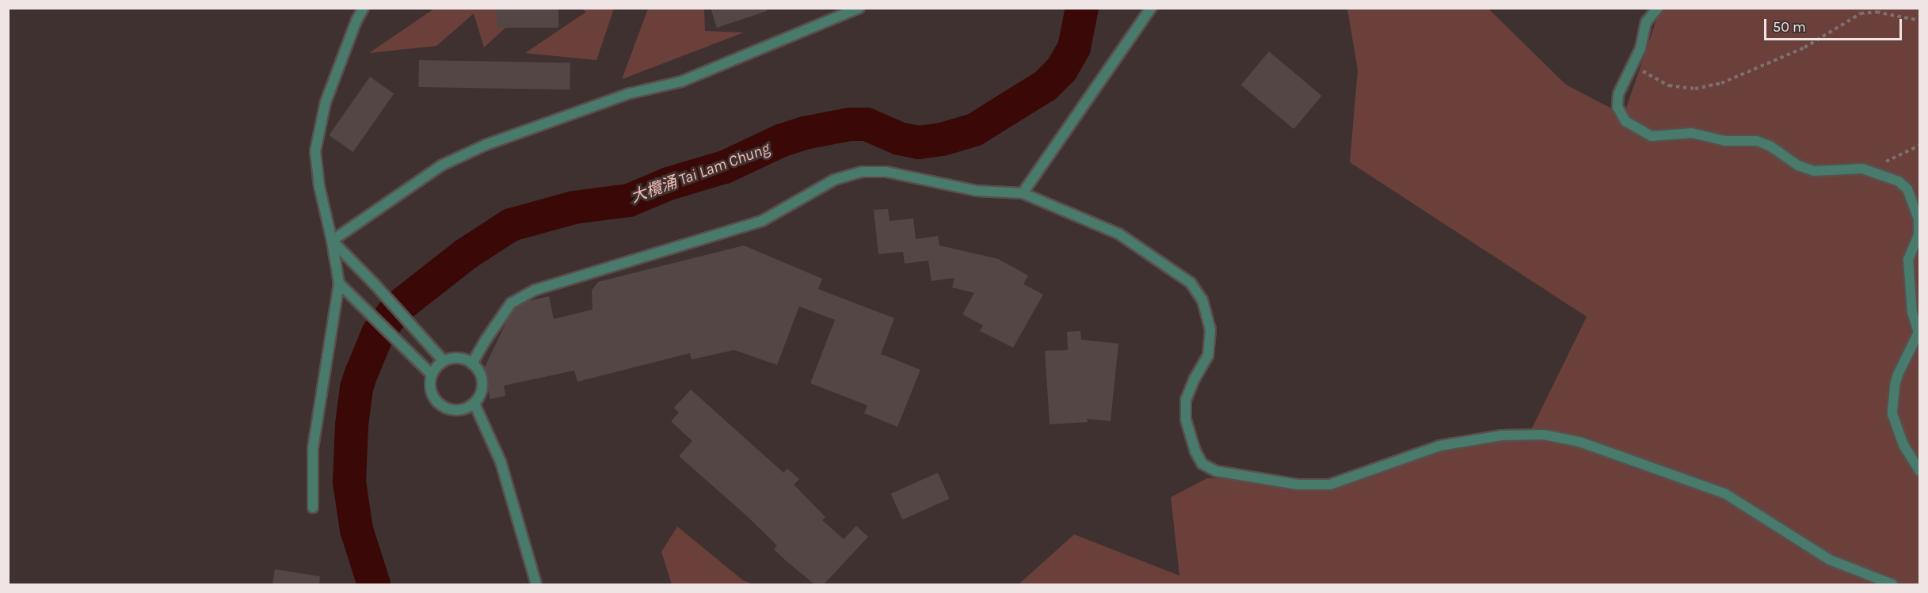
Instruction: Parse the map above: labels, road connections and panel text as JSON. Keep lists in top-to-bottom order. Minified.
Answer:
{"water":["大欖涌 Tai Lam Chung"],"scale_bar":"50 m"}
